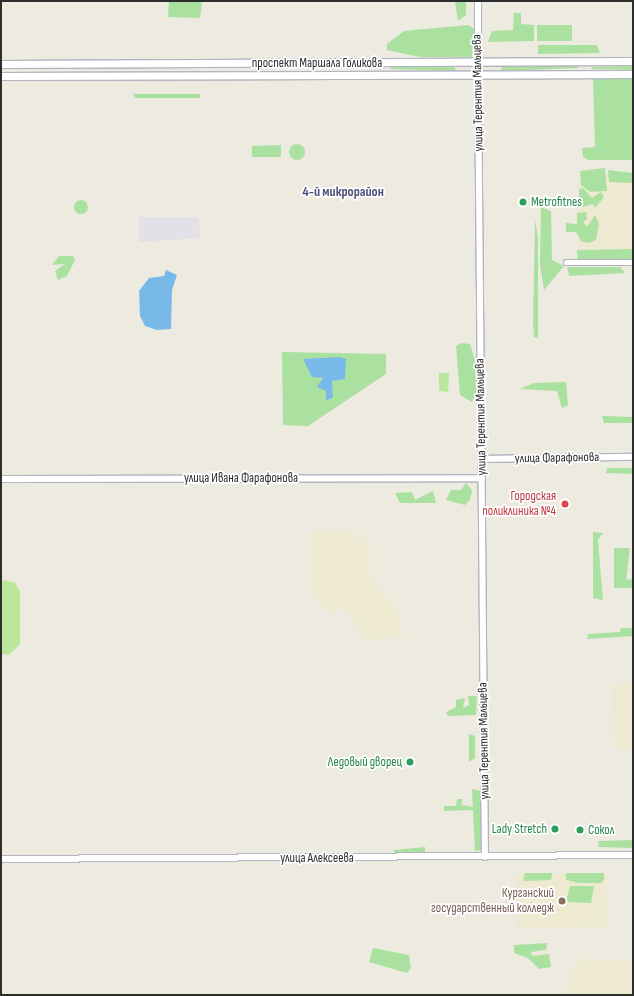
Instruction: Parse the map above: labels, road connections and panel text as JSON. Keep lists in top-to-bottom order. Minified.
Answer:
{"streets":{"main road":["проспект Маршала Голикова","улица Терентия Мальцева"],"street":["улица Фарафонова","улица Ивана Фарафонова","улица Алексеева"]},"crossings":[["проспект Маршала Голикова","улица Терентия Мальцева"],["улица Терентия Мальцева","улица Фарафонова"],["улица Терентия Мальцева","улица Ивана Фарафонова"],["улица Терентия Мальцева","улица Алексеева"]],"districts":["4-й микрорайон"],"places":["Metrofitnes","Городская поликлиника №4","Ледовый дворец","Lady Stretch","Сокол","Курганский государственный колледж"]}
